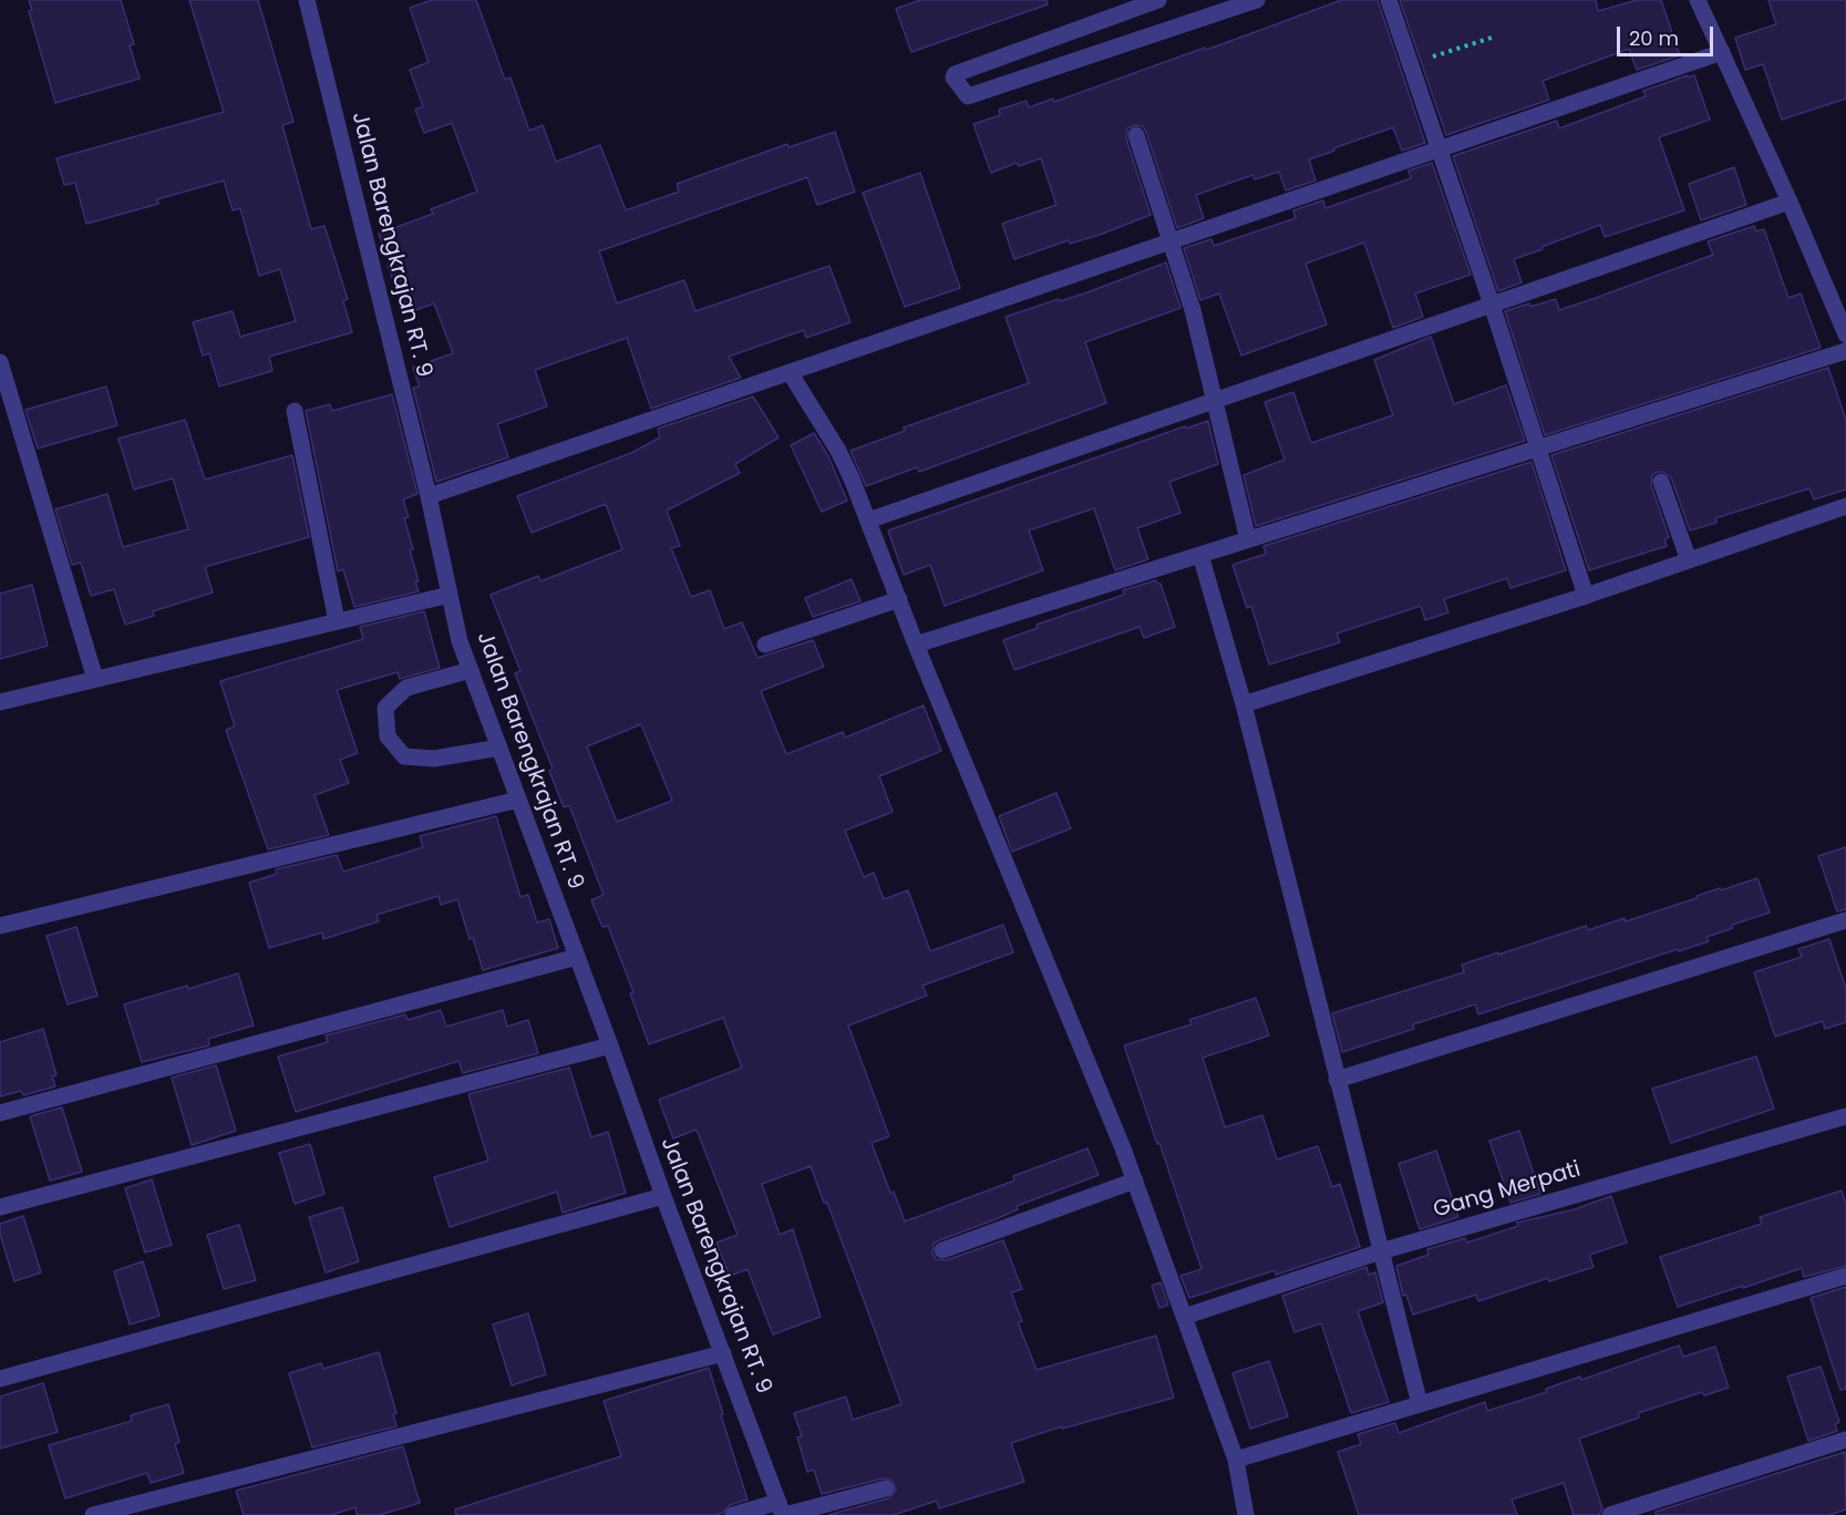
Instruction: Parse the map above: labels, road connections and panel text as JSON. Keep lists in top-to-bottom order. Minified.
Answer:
{"streets":{"street":["Jalan Barengkrajan RT. 9","Gang Merpati"]},"scale_bar":"20 m"}
